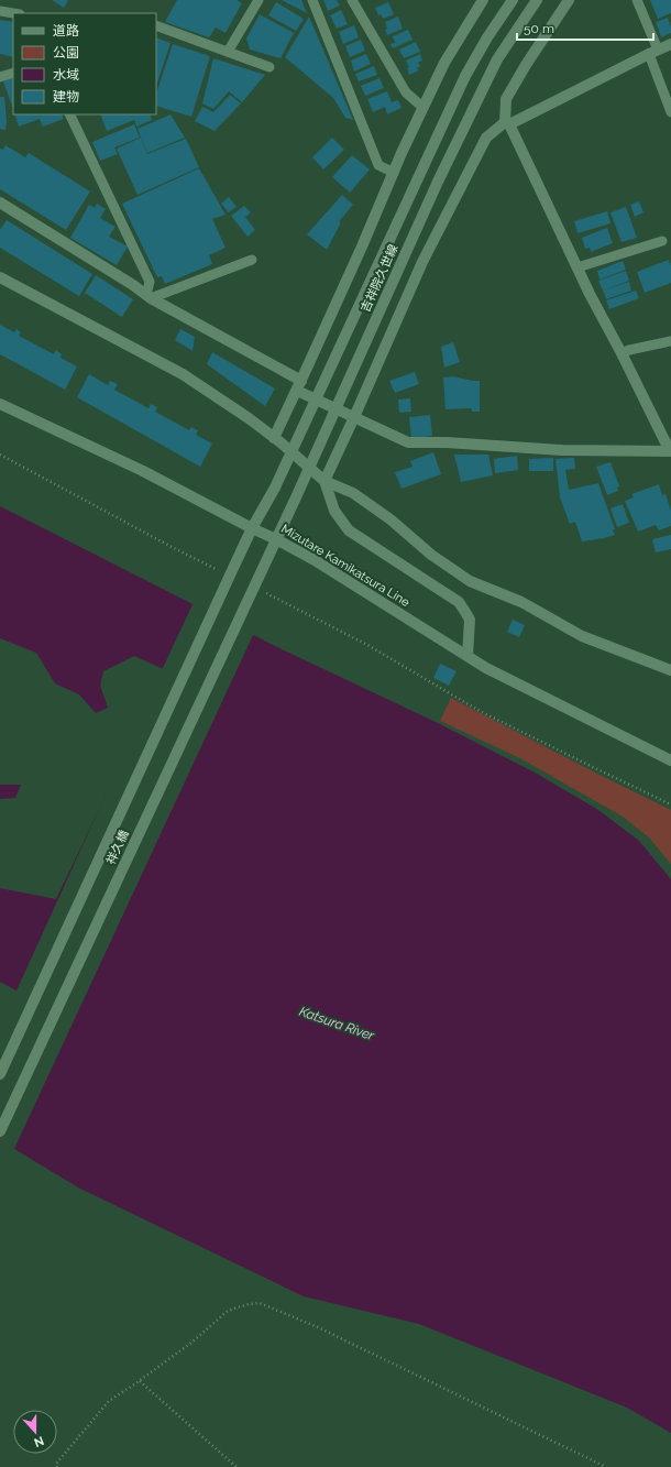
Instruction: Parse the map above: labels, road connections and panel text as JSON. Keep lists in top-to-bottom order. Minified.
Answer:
{"streets":{"street":["吉祥院久世線","Mizutare Kamikatsura Line","祥久橋"]},"crossings":[["吉祥院久世線","Mizutare Kamikatsura Line"],["吉祥院久世線","祥久橋"]],"water":["Katsura River"],"legend":["道路","公園","水域","建物"],"scale_bar":"50 m","north":"bottom"}
